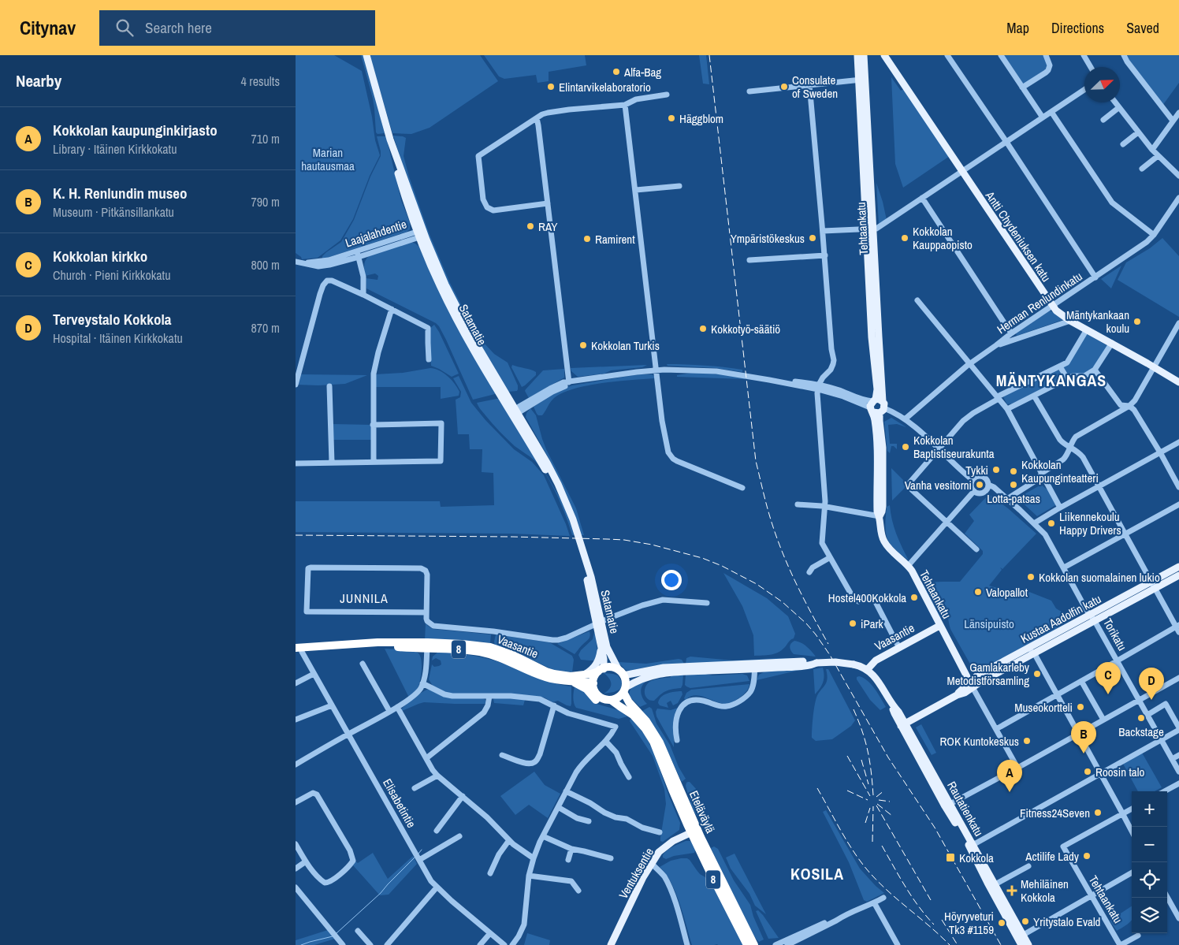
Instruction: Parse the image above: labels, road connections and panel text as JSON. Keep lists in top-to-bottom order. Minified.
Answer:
{"streets":{"highway":["Vaasantie","8","Eteläväylä"],"main road":["Tehtaankatu","Antti Chydeniuksen katu","Satamatie","Kustaa Aadolfin katu","Rautatienkatu","Ventuksentie"],"street":["Laajalahdentie","Herman Renlundinkatu","Torikatu","Elisabetintie"]},"crossings":[["Tehtaankatu","Kustaa Aadolfin katu"],["Tehtaankatu","Vaasantie"],["Laajalahdentie","Satamatie"],["Antti Chydeniuksen katu","Herman Renlundinkatu"],["Satamatie","Vaasantie"],["Satamatie","Eteläväylä"],["Kustaa Aadolfin katu","Torikatu"],["Kustaa Aadolfin katu","Rautatienkatu"],["Vaasantie","Elisabetintie"],["Vaasantie","Rautatienkatu"],["Vaasantie","Eteläväylä"],["Eteläväylä","Ventuksentie"]],"districts":["MÄNTYKANGAS","JUNNILA","KOSILA"],"parks":["Marian hautausmaa","Länsipuisto"],"places":{"other":["Alfa-Bag","Elintarvikelaboratorio","Consulate of Sweden","Häggblom","RAY","Ympäristökeskus","Kokkolan Kauppaopisto","Ramirent","Mäntykankaan koulu","Kokkotyö-säätiö","Kokkolan Turkis","Kokkolan Baptistiseurakunta","Tykki","Kokkolan Kaupunginteatteri","Vanha vesitorni","Lotta-patsas","Liikennekoulu Happy Drivers","Kokkolan suomalainen lukio","Valopallot","Hostel400Kokkola","iPark","Gamlakarleby Metodistförsamling","Museokortteli","Backstage","ROK Kuntokeskus","Roosin talo","Fitness24Seven","Actilife Lady","Yritystalo Evald","Höyryveturi Tk3 #1159"],"transit":["Kokkola"],"health":["Mehiläinen Kokkola"]},"north":"top right","page":{"header":"Citynav","search":"Search here","nav":["Map","Directions","Saved"],"heading":["Nearby","4 results"],"list":[{"mark":"A","name":"Kokkolan kaupunginkirjasto","note":"Library · Itäinen Kirkkokatu","value":"710 m"},{"mark":"B","name":"K. H. Renlundin museo","note":"Museum · Pitkänsillankatu","value":"790 m"},{"mark":"C","name":"Kokkolan kirkko","note":"Church · Pieni Kirkkokatu","value":"800 m"},{"mark":"D","name":"Terveystalo Kokkola","note":"Hospital · Itäinen Kirkkokatu","value":"870 m"}],"pins":["C","D","B","A"],"map_buttons":["+","−"]}}
